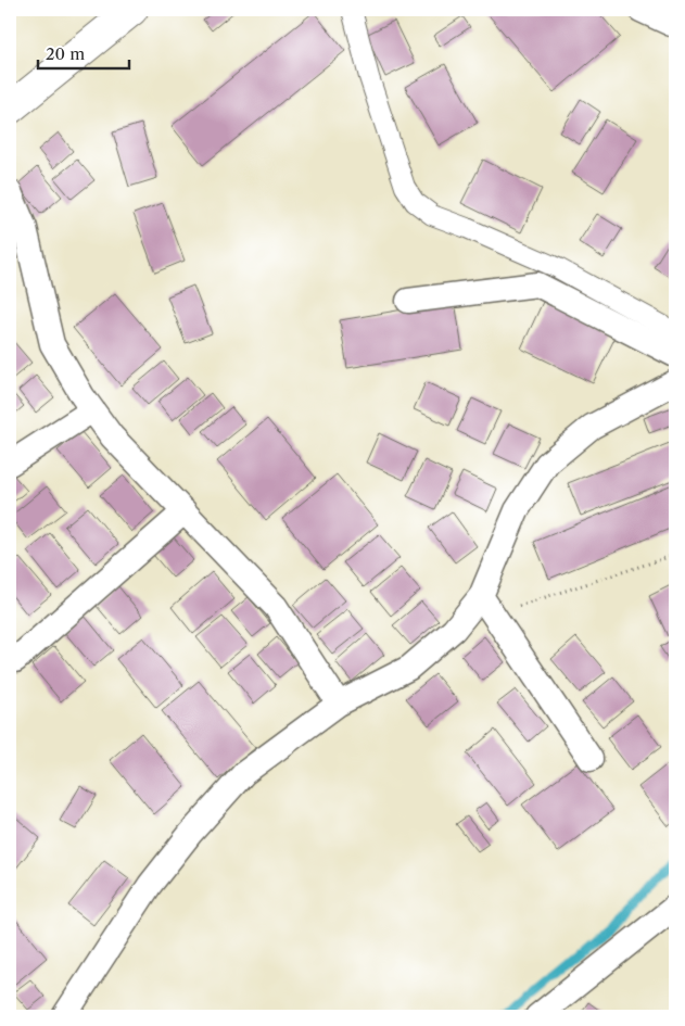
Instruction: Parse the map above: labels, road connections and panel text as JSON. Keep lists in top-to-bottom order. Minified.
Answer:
{"scale_bar":"20 m"}
